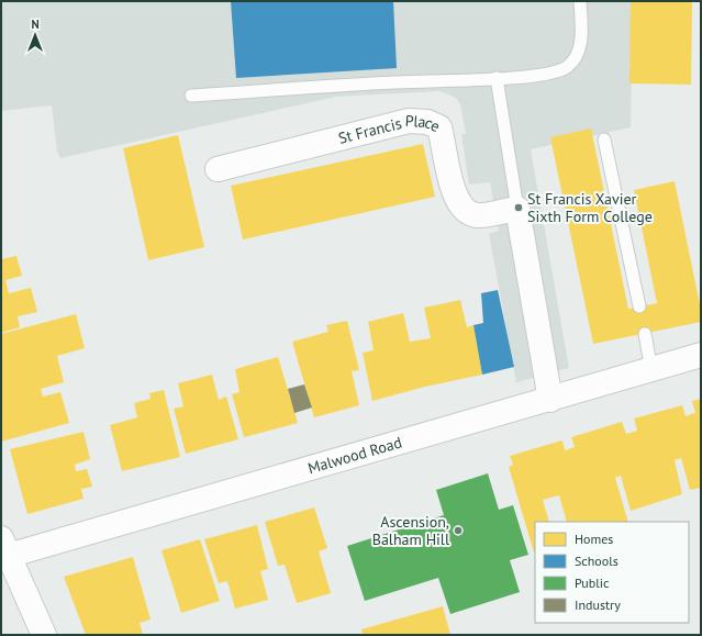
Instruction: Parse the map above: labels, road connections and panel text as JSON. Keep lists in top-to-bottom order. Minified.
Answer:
{"streets":{"street":["St Francis Place","Malwood Road"]},"places":["St Francis Xavier Sixth Form College","Ascension, Balham Hill"],"legend":["Homes","Schools","Public","Industry"],"north":"top"}
